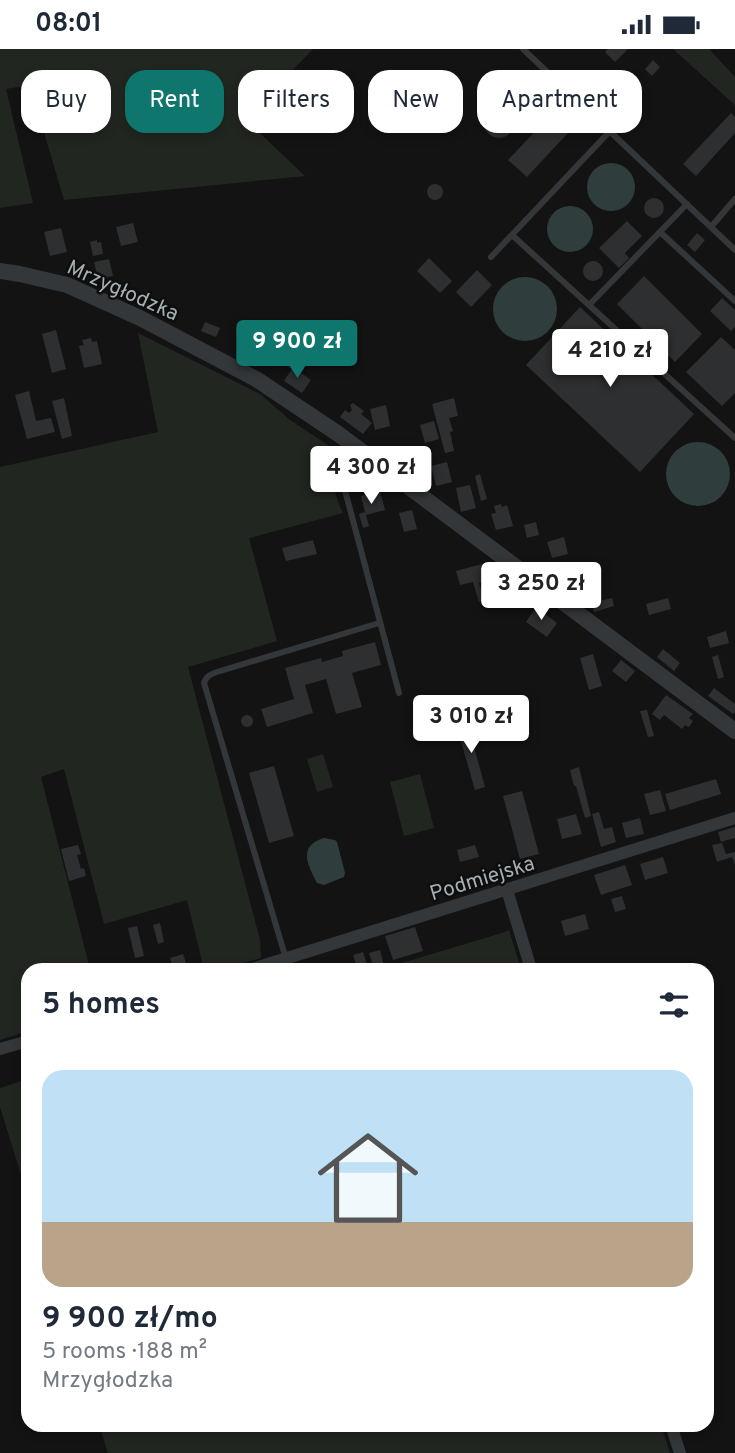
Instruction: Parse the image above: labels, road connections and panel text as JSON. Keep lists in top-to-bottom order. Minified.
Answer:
{"streets":{"street":["Mrzygłodzka","Podmiejska"]},"page":{"status":"08:01","chip":["Buy","Rent","Filters","New","Apartment"],"price":["9 900 zł","4 210 zł","4 300 zł","3 250 zł","3 010 zł"],"heading":"5 homes","list":[{"name":"9 900 zł/mo","note":"5 rooms · 188 m² · Mrzygłodzka"}]}}
